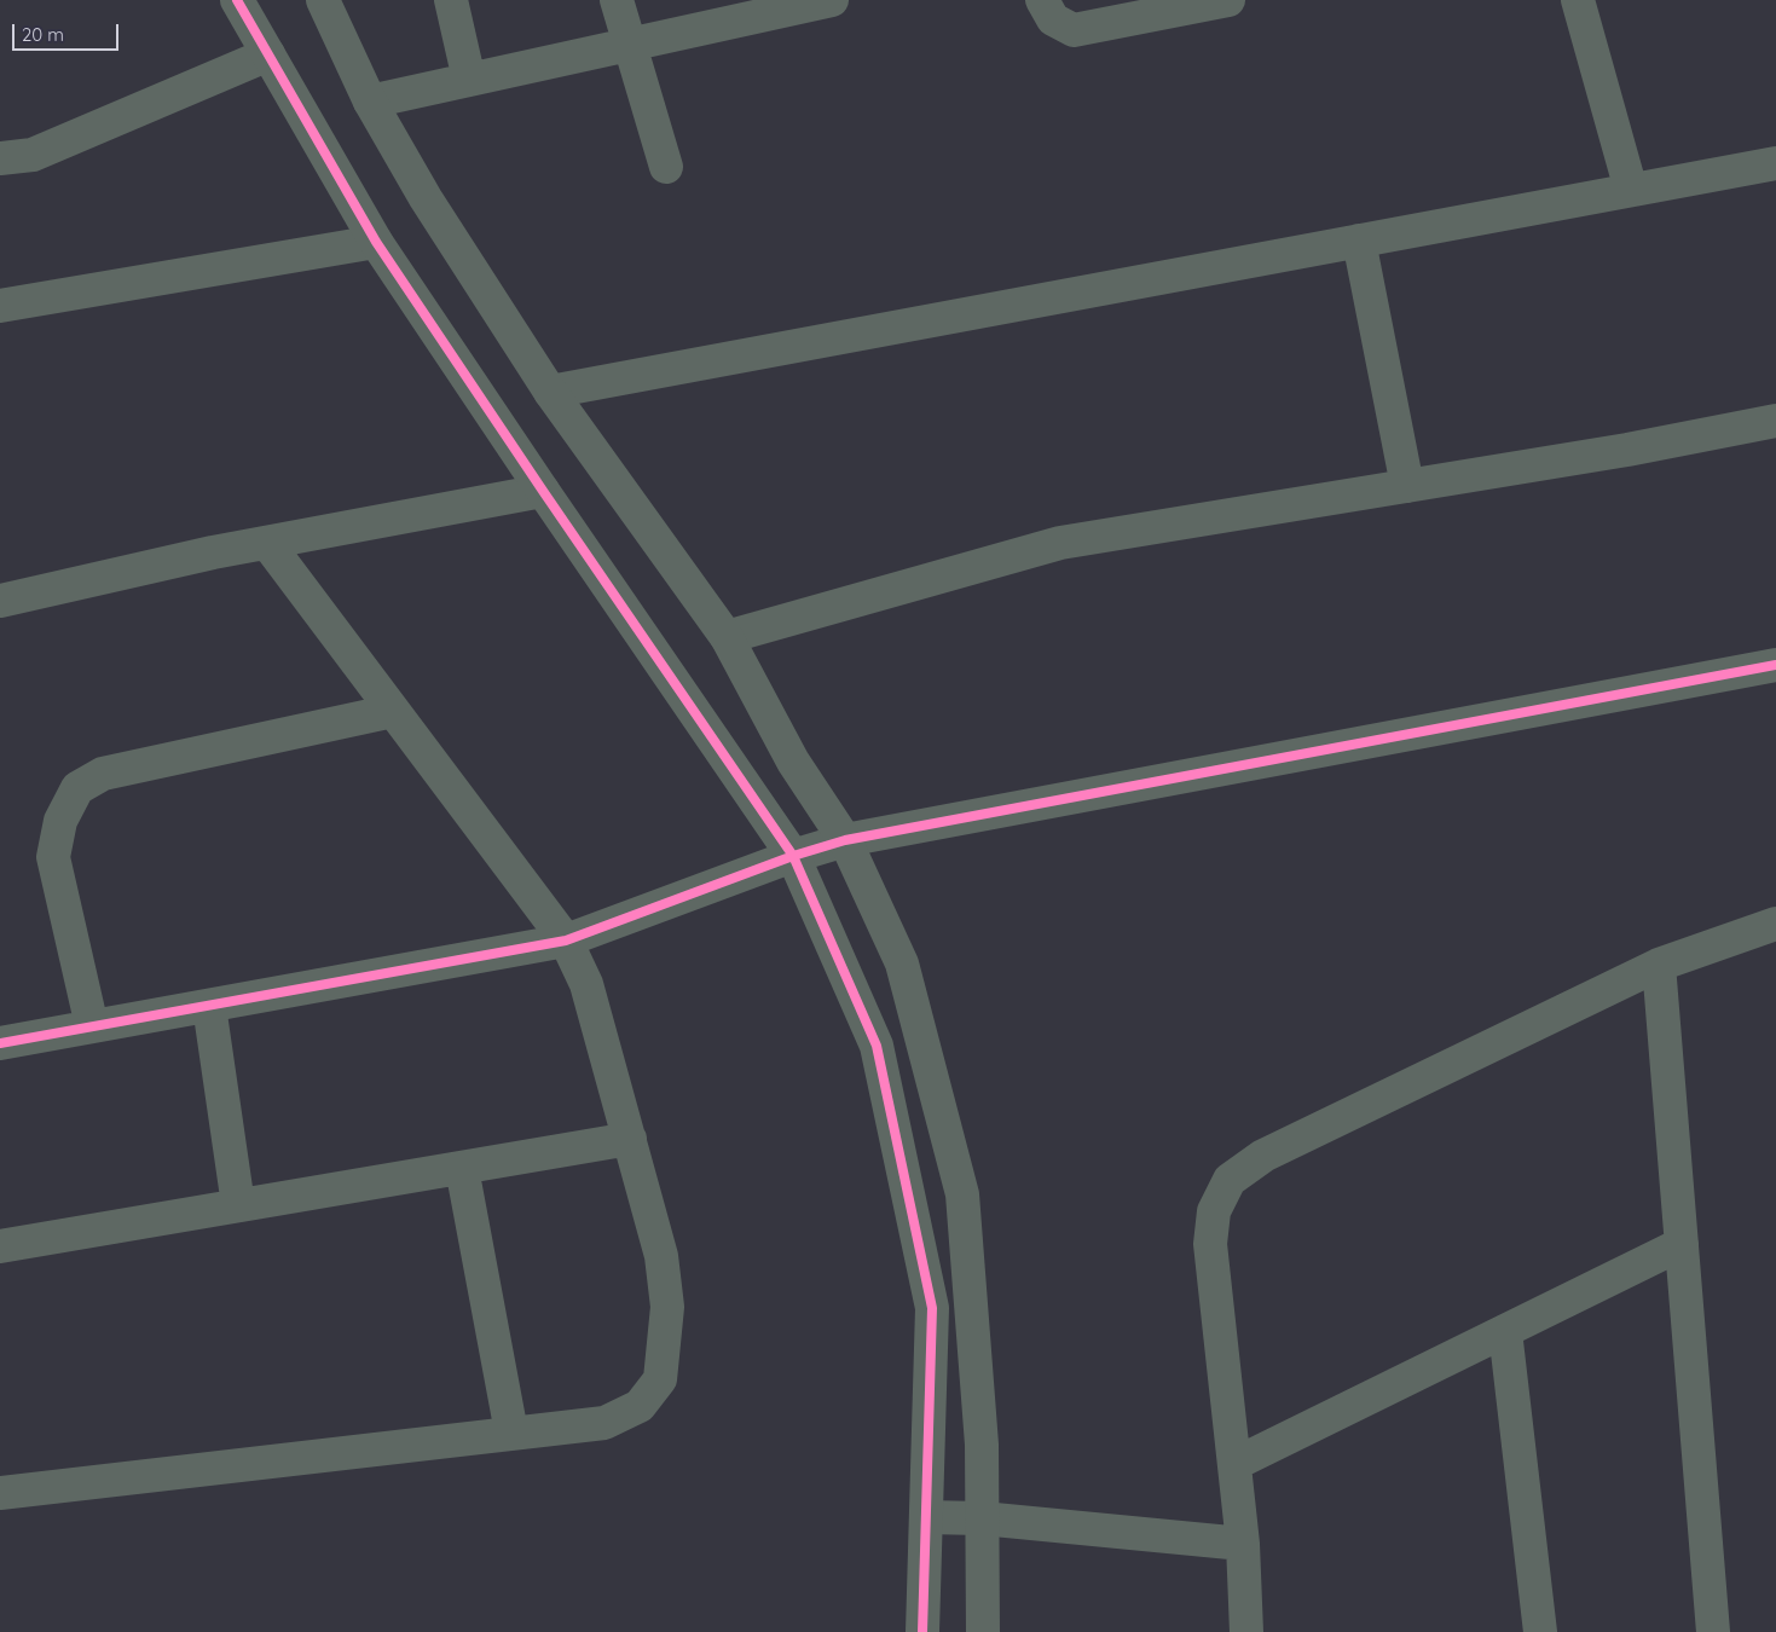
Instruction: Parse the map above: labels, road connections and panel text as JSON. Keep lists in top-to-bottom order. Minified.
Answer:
{"scale_bar":"20 m"}
